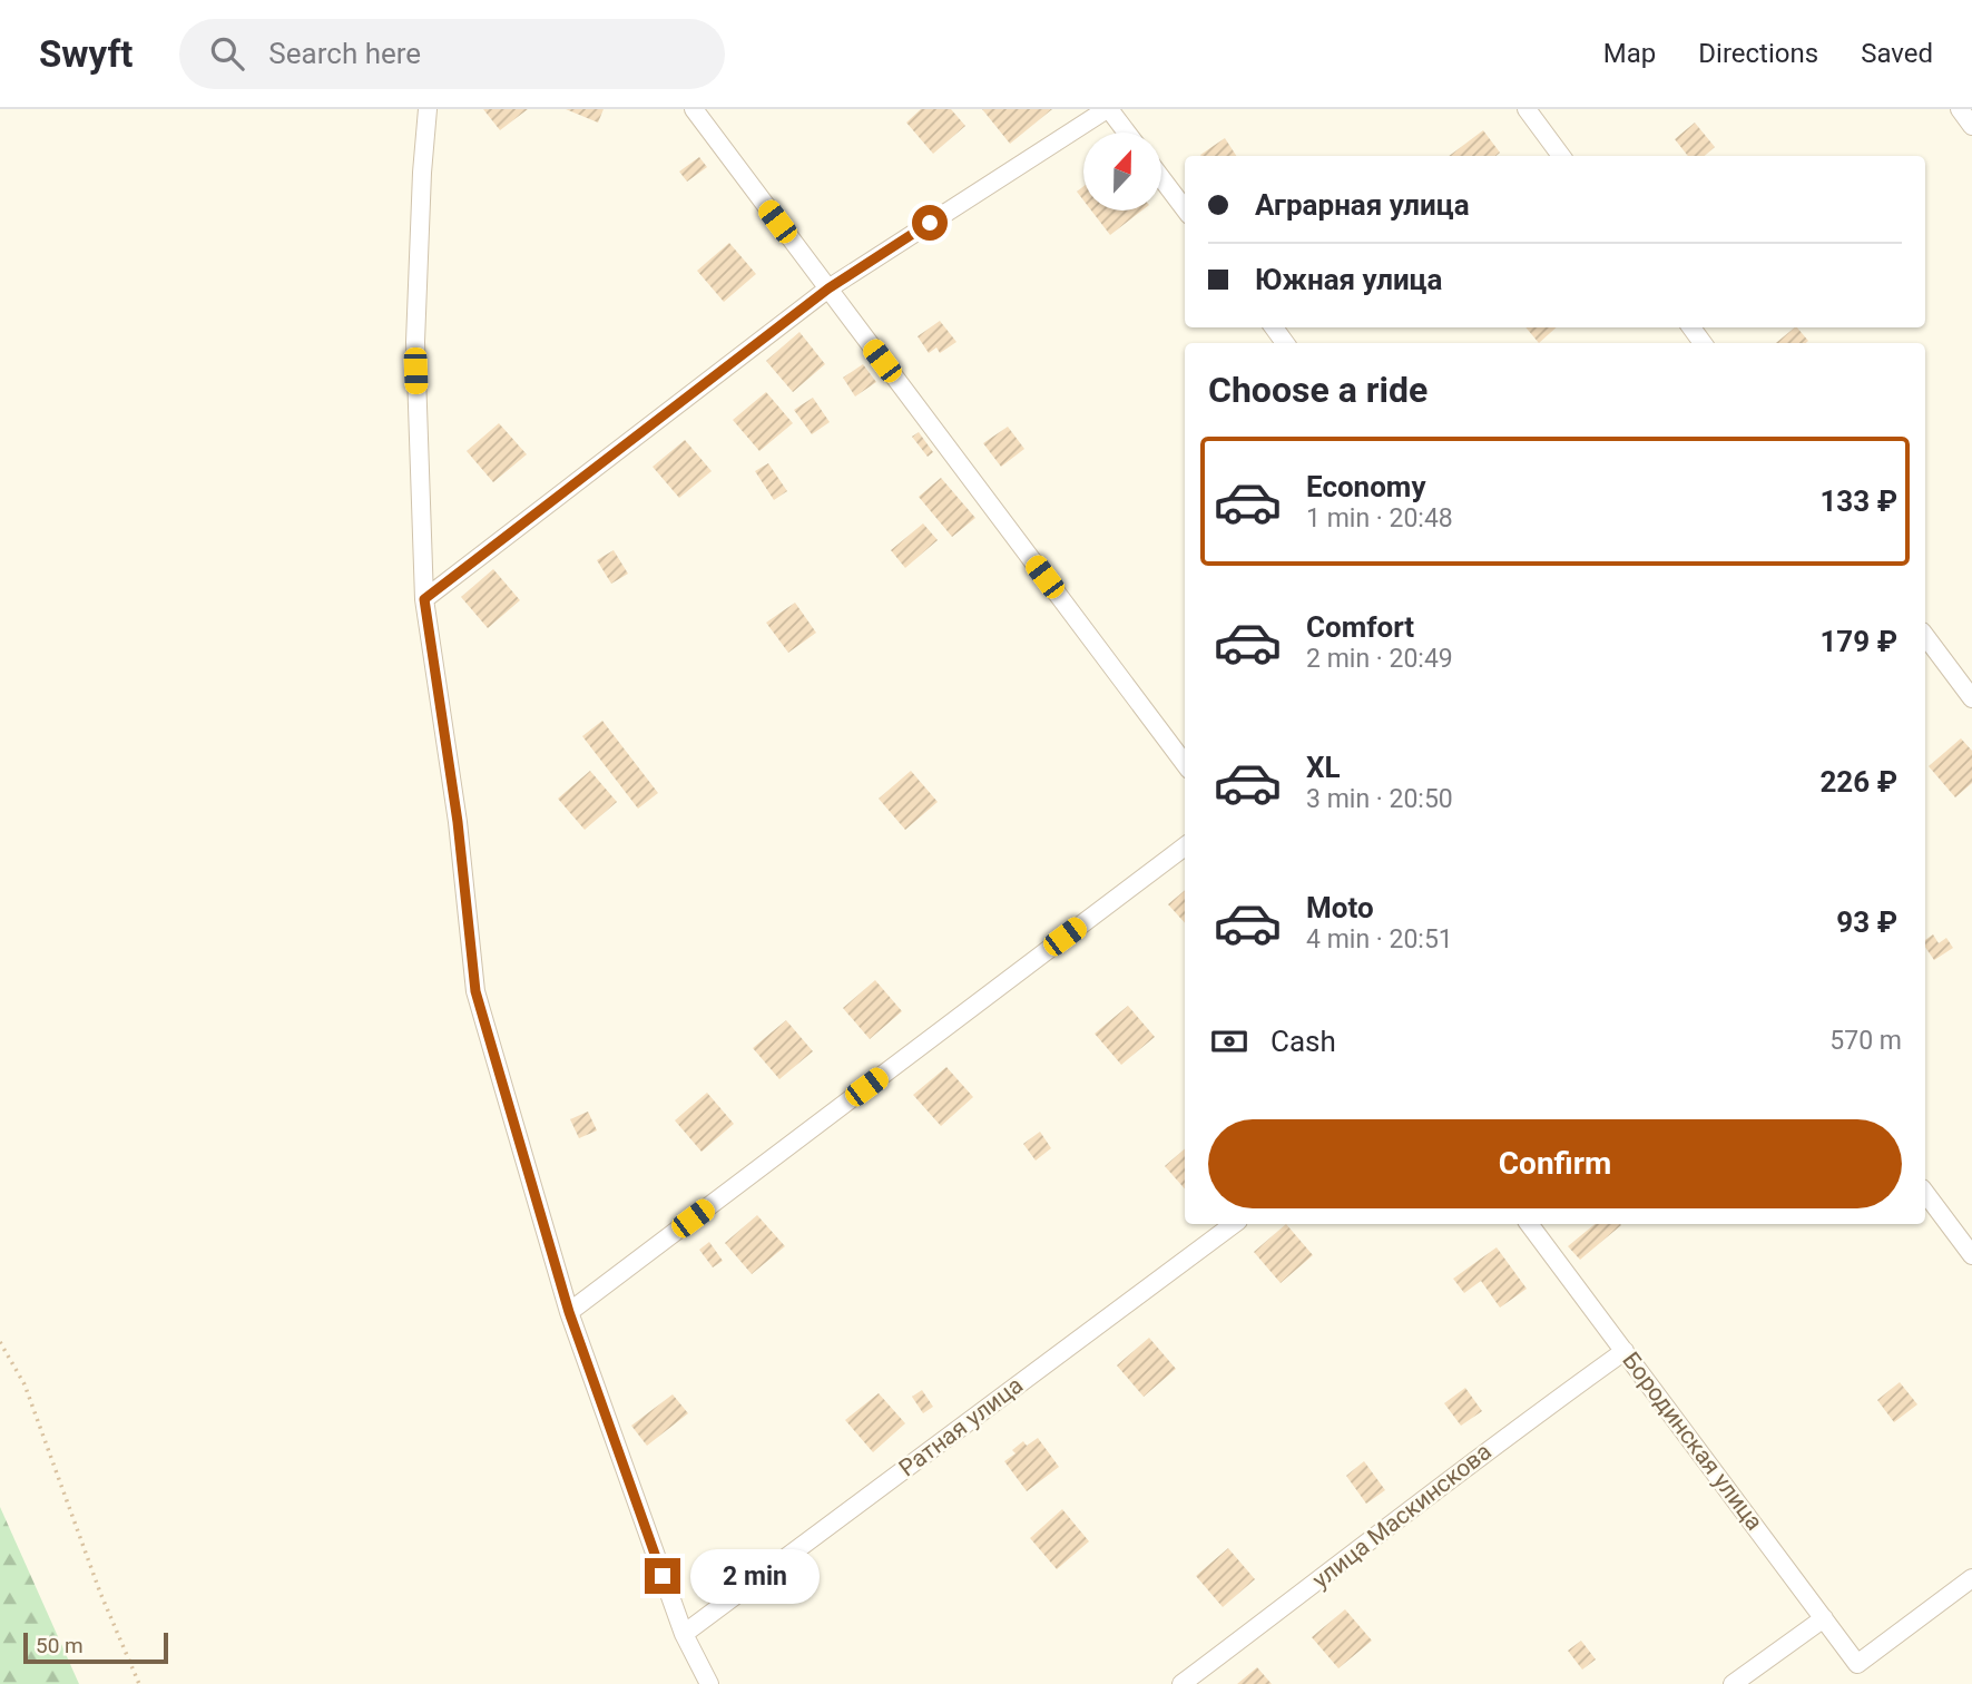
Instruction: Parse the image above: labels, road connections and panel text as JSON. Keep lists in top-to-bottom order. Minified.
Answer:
{"streets":{"street":["Ратная улица","Бородинская улица","улица Маскинскова"]},"crossings":[["Бородинская улица","улица Маскинскова"]],"scale_bar":"50 m","north":"top","page":{"header":"Swyft","search":"Search here","nav":["Map","Directions","Saved"],"banner":["Аграрная улица","Южная улица"],"heading":"Choose a ride","list":[{"name":"Economy","note":"1 min · 20:48","value":"133 ₽"},{"name":"Comfort","note":"2 min · 20:49","value":"179 ₽"},{"name":"XL","note":"3 min · 20:50","value":"226 ₽"},{"name":"Moto","note":"4 min · 20:51","value":"93 ₽"}],"pay":["Cash","570 m"],"buttons":"Confirm","bubble":"2 min","scale":"50 m"}}
